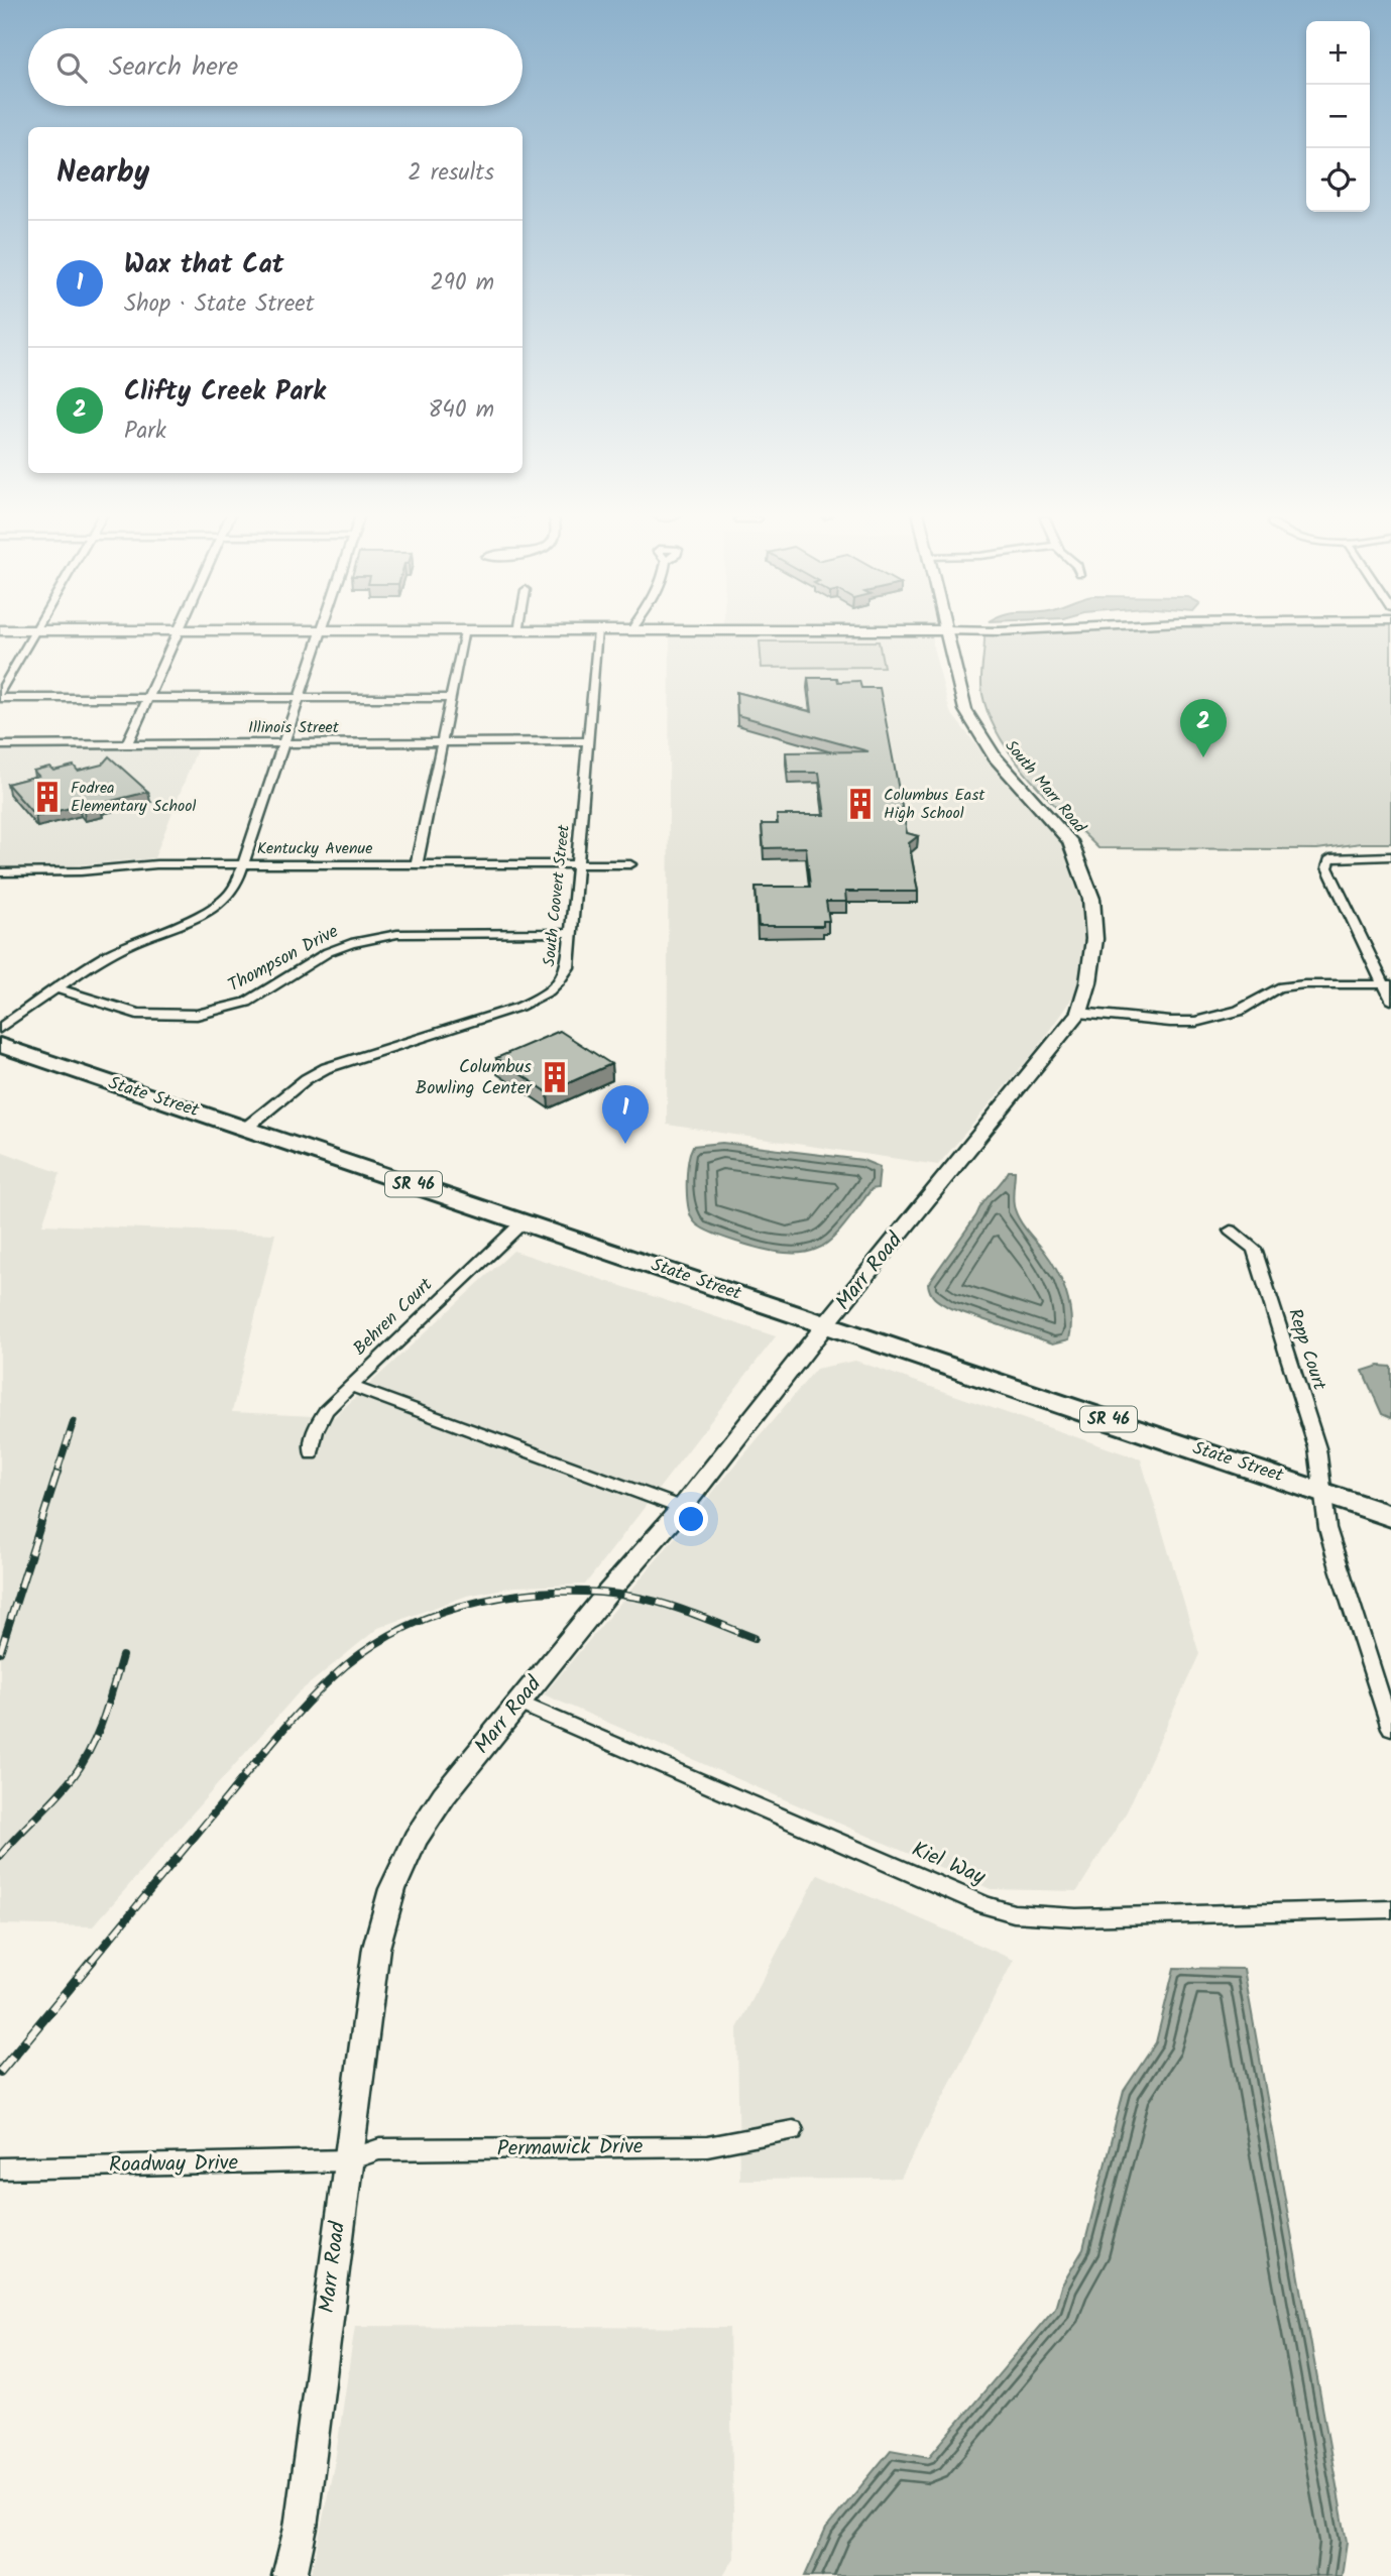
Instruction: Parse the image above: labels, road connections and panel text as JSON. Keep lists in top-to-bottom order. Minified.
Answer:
{"streets":{"highway":["State Street","SR 46"],"street":["Illinois Street","South Marr Road","Kentucky Avenue","South Coovert Street","Thompson Drive","Marr Road","Behren Court","Repp Court","Kiel Way","Permawick Drive","Roadway Drive"]},"crossings":[["Illinois Street","South Coovert Street"],["South Marr Road","Marr Road"],["Kentucky Avenue","South Coovert Street"],["South Coovert Street","Thompson Drive"],["South Coovert Street","State Street"],["State Street","Marr Road"],["State Street","Behren Court"],["State Street","Repp Court"],["Marr Road","Kiel Way"],["Marr Road","Permawick Drive"],["Marr Road","Roadway Drive"],["Permawick Drive","Roadway Drive"]],"places":{"building":["Fodrea Elementary School","Columbus East High School","Columbus Bowling Center"]},"page":{"map_buttons":["+","−"],"search":"Search here","heading":["Nearby","2 results"],"list":[{"mark":"1","name":"Wax that Cat","note":"Shop · State Street","value":"290 m"},{"mark":"2","name":"Clifty Creek Park","note":"Park","value":"840 m"}],"pins":["2","1"]}}
